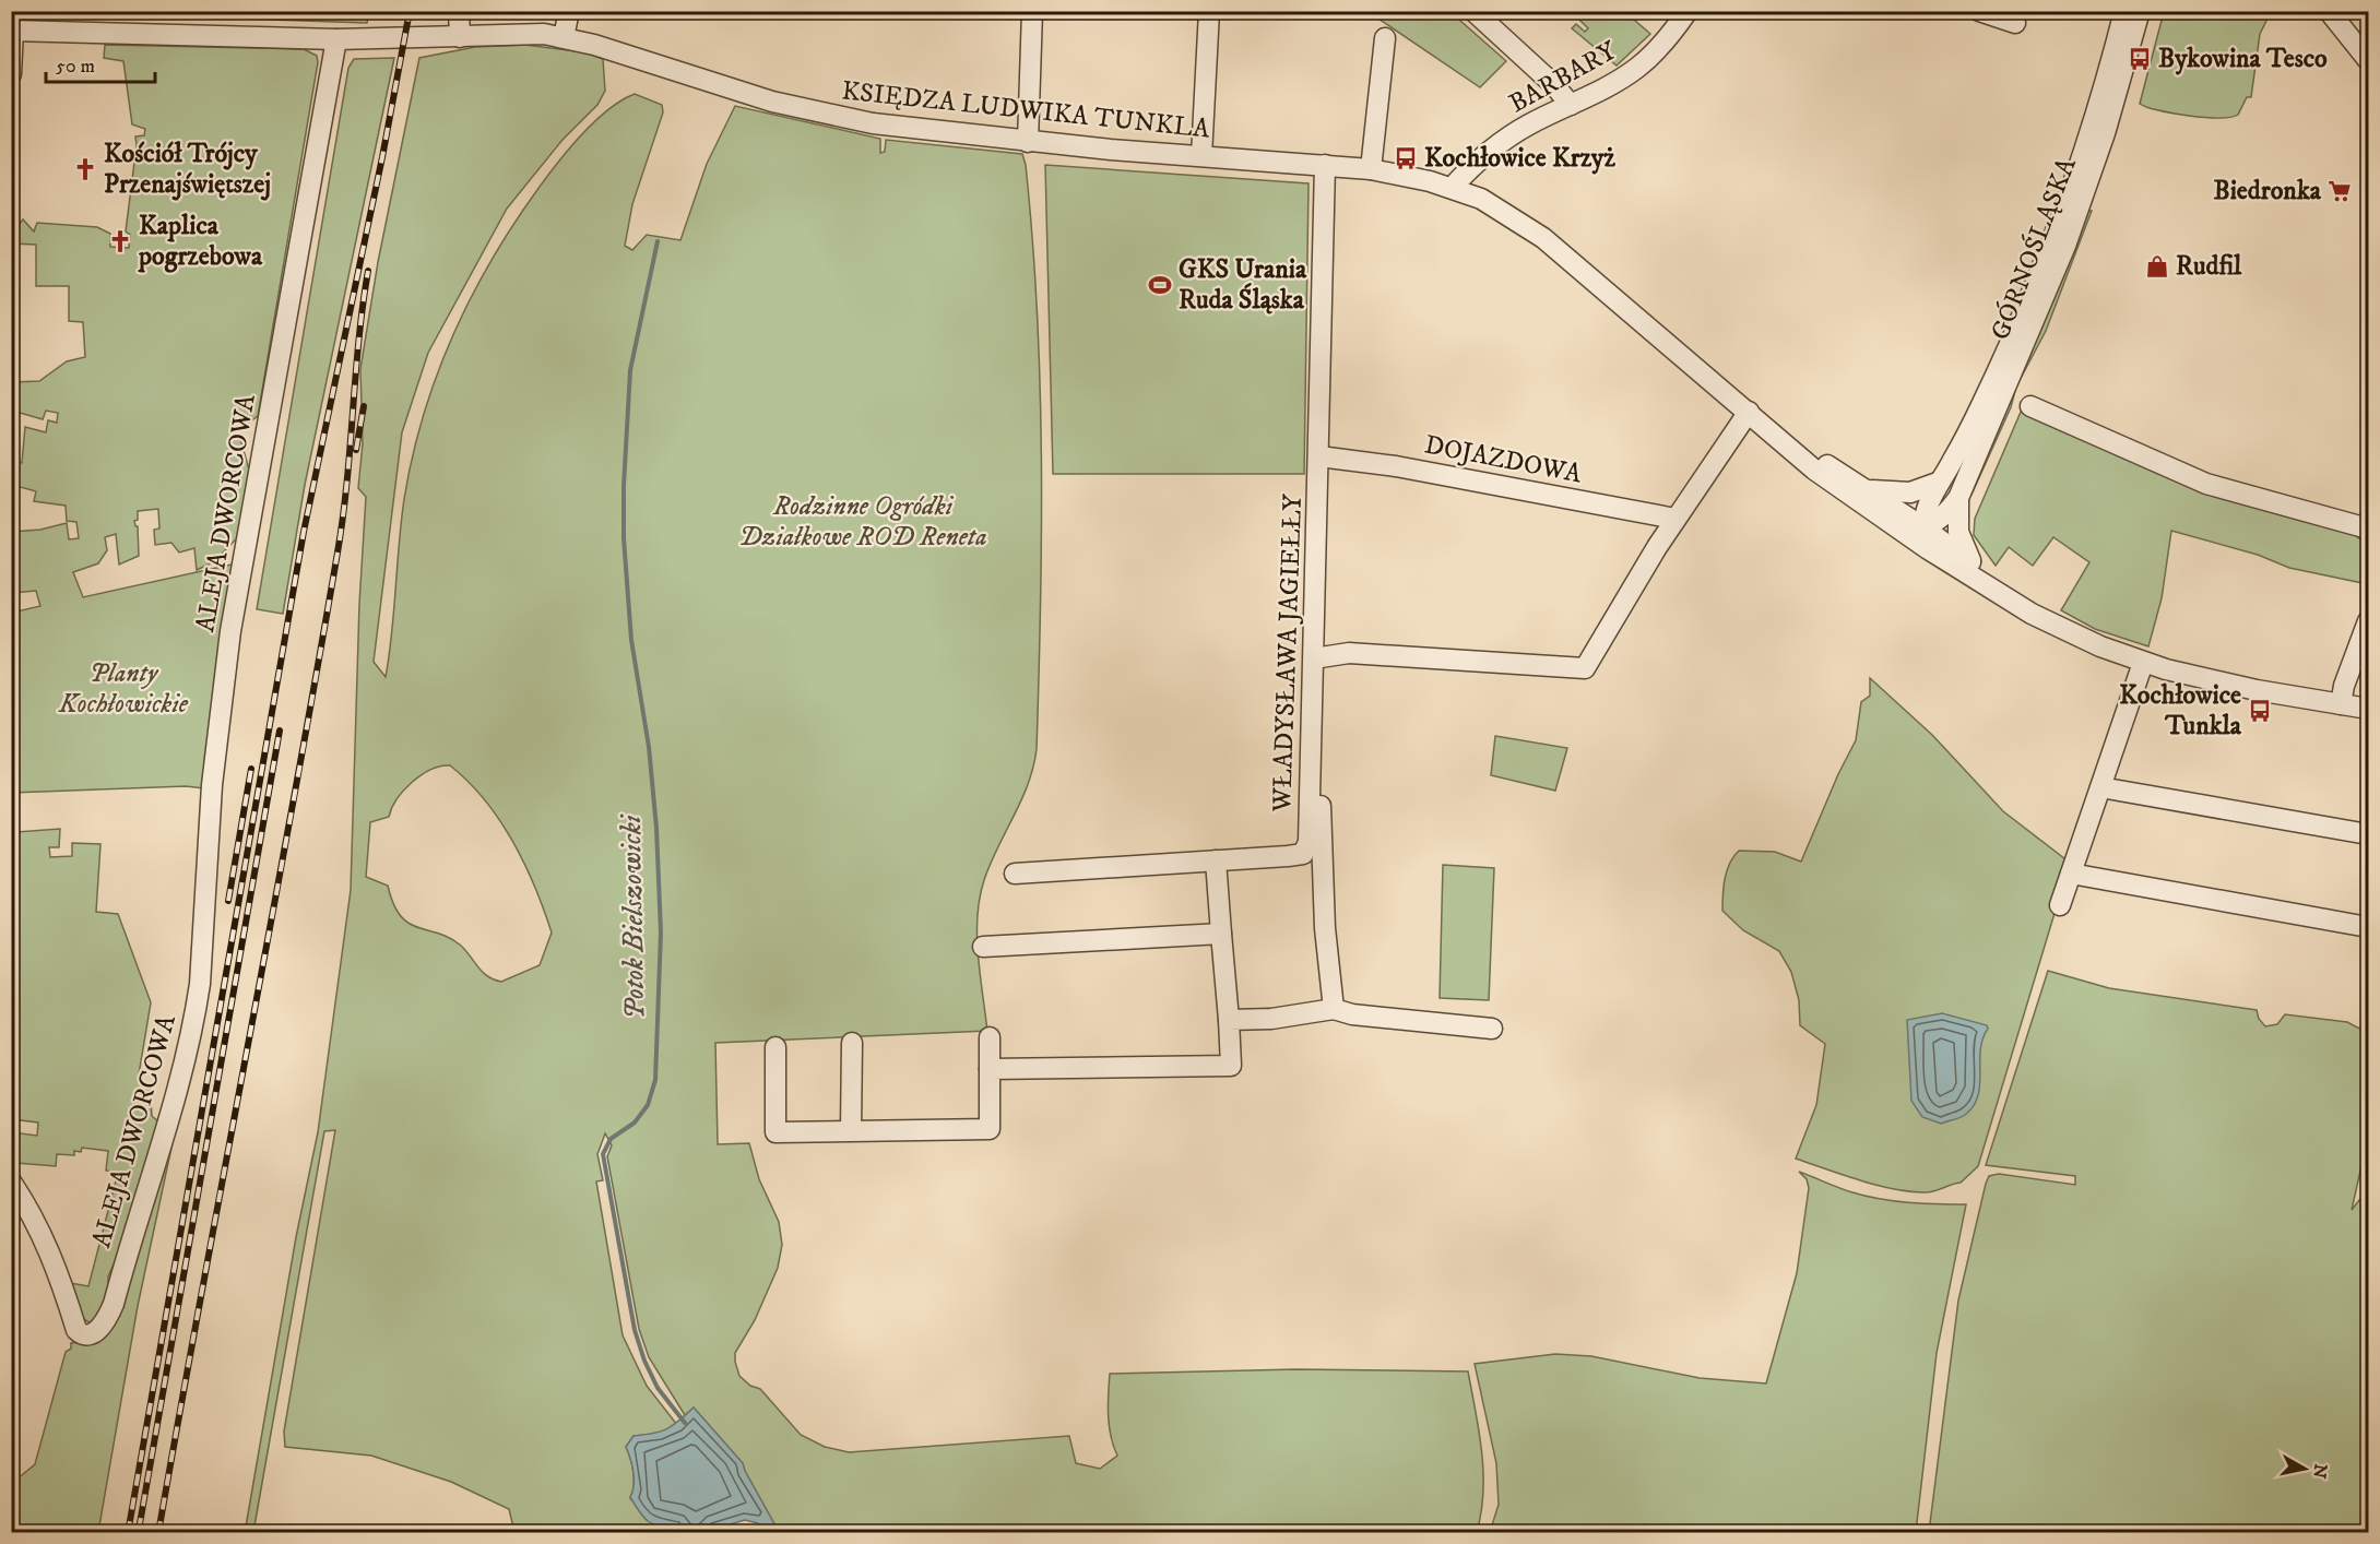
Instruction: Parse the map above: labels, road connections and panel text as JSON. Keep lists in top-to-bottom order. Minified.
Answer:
{"streets":{"street":["BARBARY","KSIĘDZA LUDWIKA TUNKLA","GÓRNOŚLĄSKA","DOJAZDOWA","ALEJA DWORCOWA","WŁADYSŁAWA JAGIEŁŁY"]},"crossings":[["BARBARY","KSIĘDZA LUDWIKA TUNKLA"],["KSIĘDZA LUDWIKA TUNKLA","GÓRNOŚLĄSKA"],["KSIĘDZA LUDWIKA TUNKLA","ALEJA DWORCOWA"],["KSIĘDZA LUDWIKA TUNKLA","WŁADYSŁAWA JAGIEŁŁY"],["DOJAZDOWA","WŁADYSŁAWA JAGIEŁŁY"]],"water":["Potok Bielszowicki"],"parks":["Rodzinne Ogródki Działkowe ROD Reneta","Planty Kochłowickie"],"places":{"bus stop":["Bykowina Tesco","Kochłowice Krzyż","Kochłowice Tunkla"],"church":["Kościół Trójcy Przenajświętszej","Kaplica pogrzebowa"],"supermarket":["Biedronka"],"shop":["Rudfil"],"sports":["GKS Urania Ruda Śląska"]},"scale_bar":"50 m","north":"right"}
